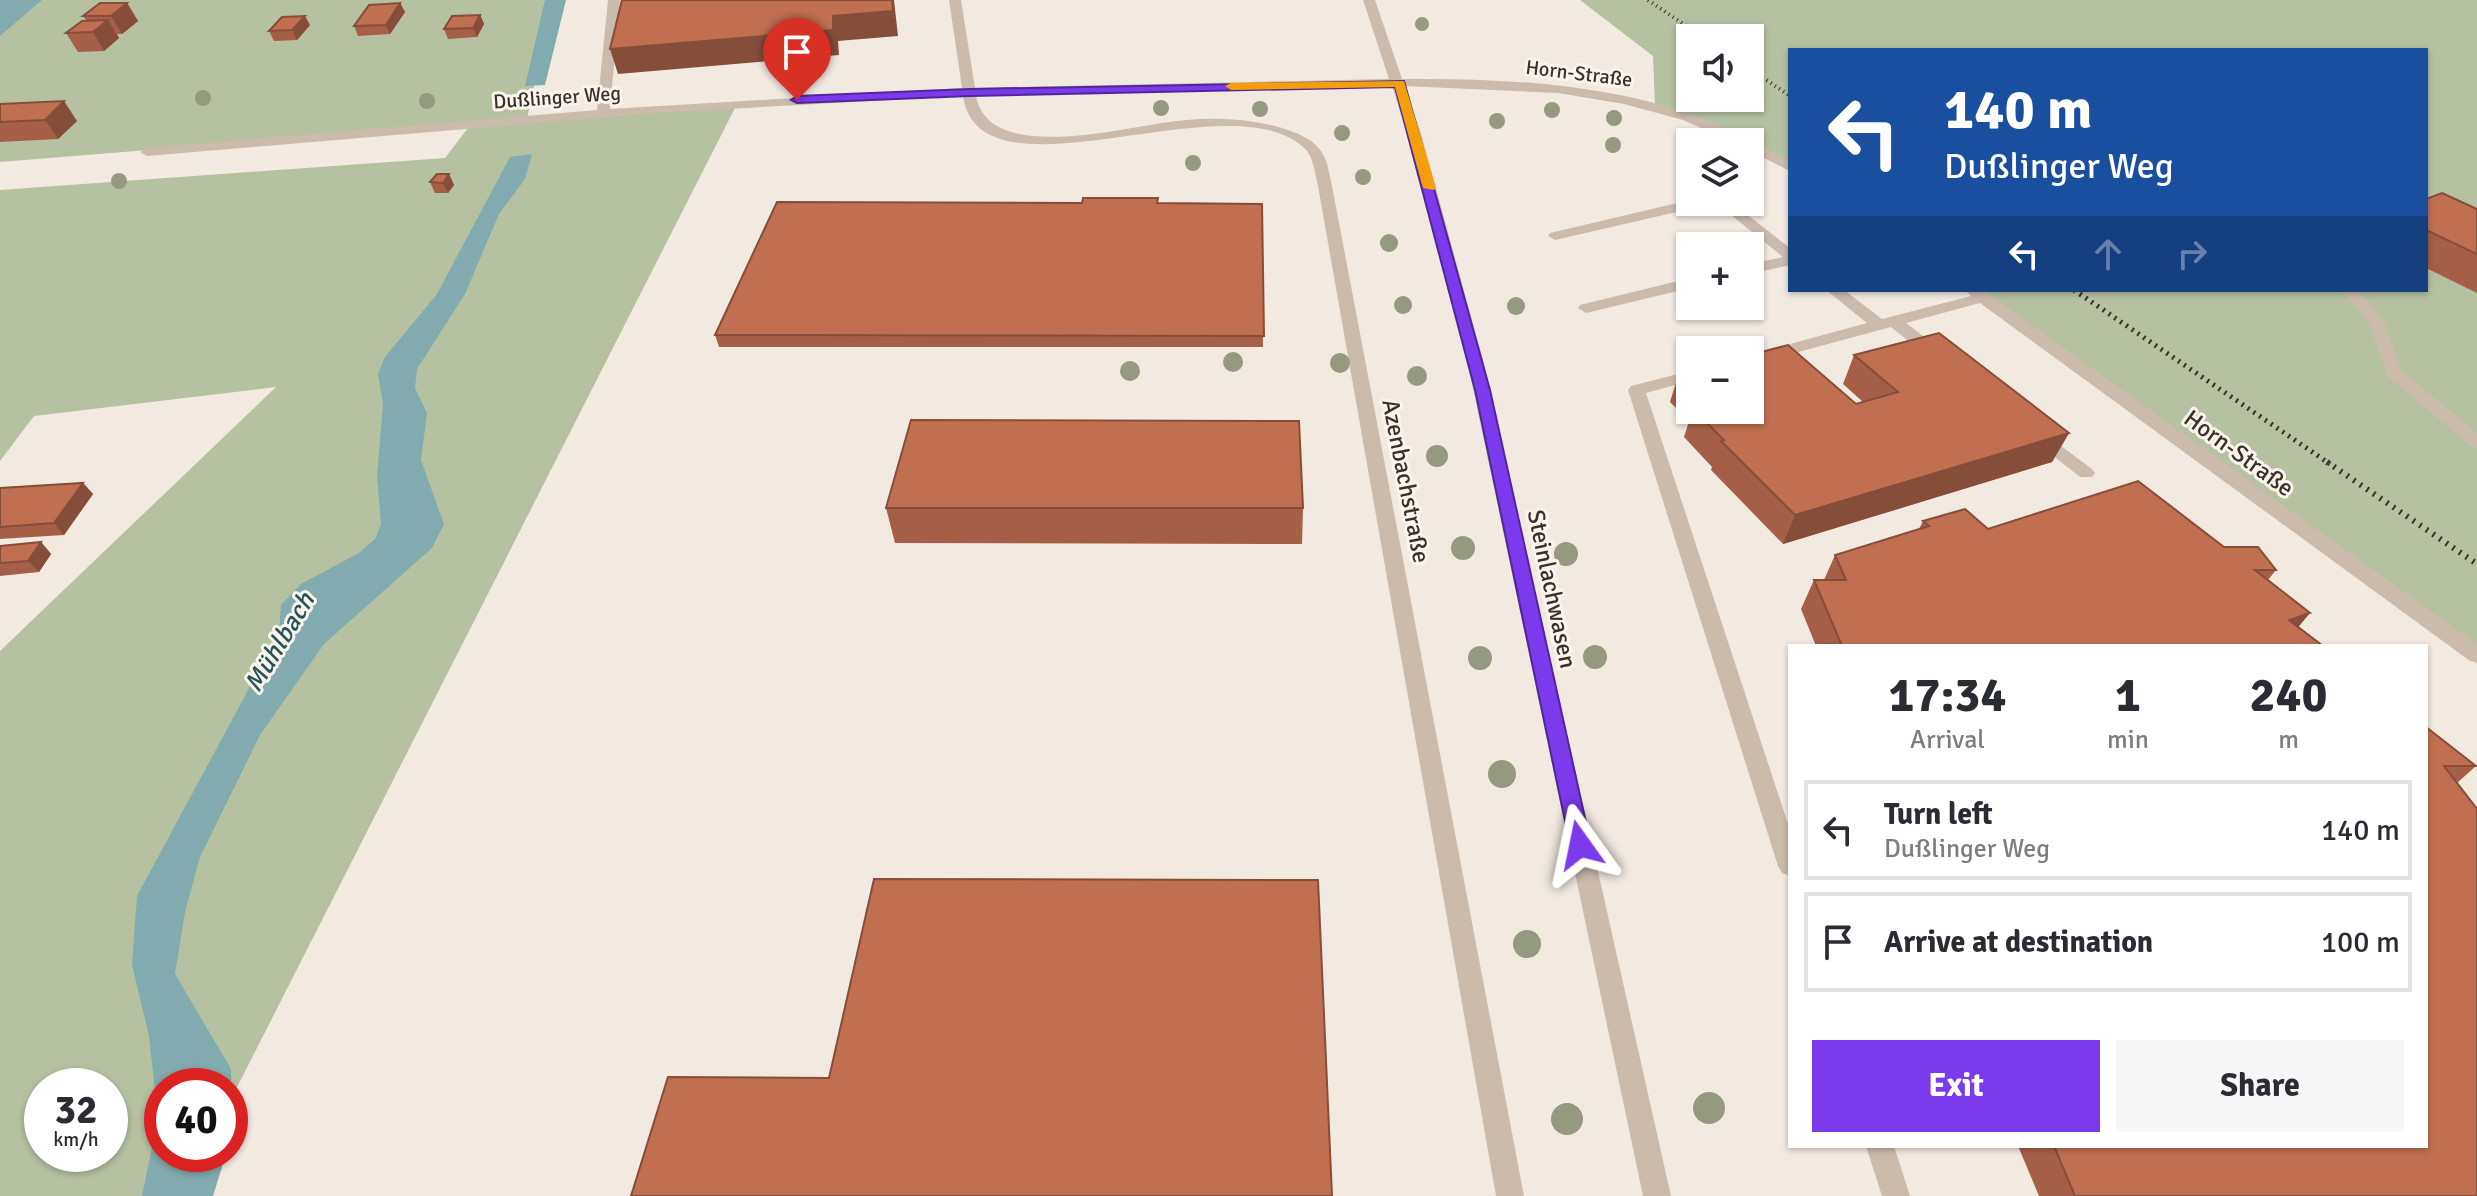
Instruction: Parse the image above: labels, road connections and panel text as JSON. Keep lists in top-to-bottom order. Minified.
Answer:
{"streets":{"street":["Horn-Straße","Dußlinger Weg","Azenbachstraße","Steinlachwasen"]},"crossings":[["Horn-Straße","Dußlinger Weg"],["Horn-Straße","Steinlachwasen"],["Dußlinger Weg","Azenbachstraße"],["Dußlinger Weg","Steinlachwasen"]],"water":["Mühlbach"],"page":{"map_buttons":["+","−"],"turn":["140 m","Dußlinger Weg"],"eta":["17:34","Arrival","1","min","240","m"],"list":[{"name":"Turn left","note":"Dußlinger Weg","value":"140 m"},{"name":"Arrive at destination","value":"100 m"}],"buttons":["Exit","Share"],"speed":"32 km/h","limit":"40"}}
